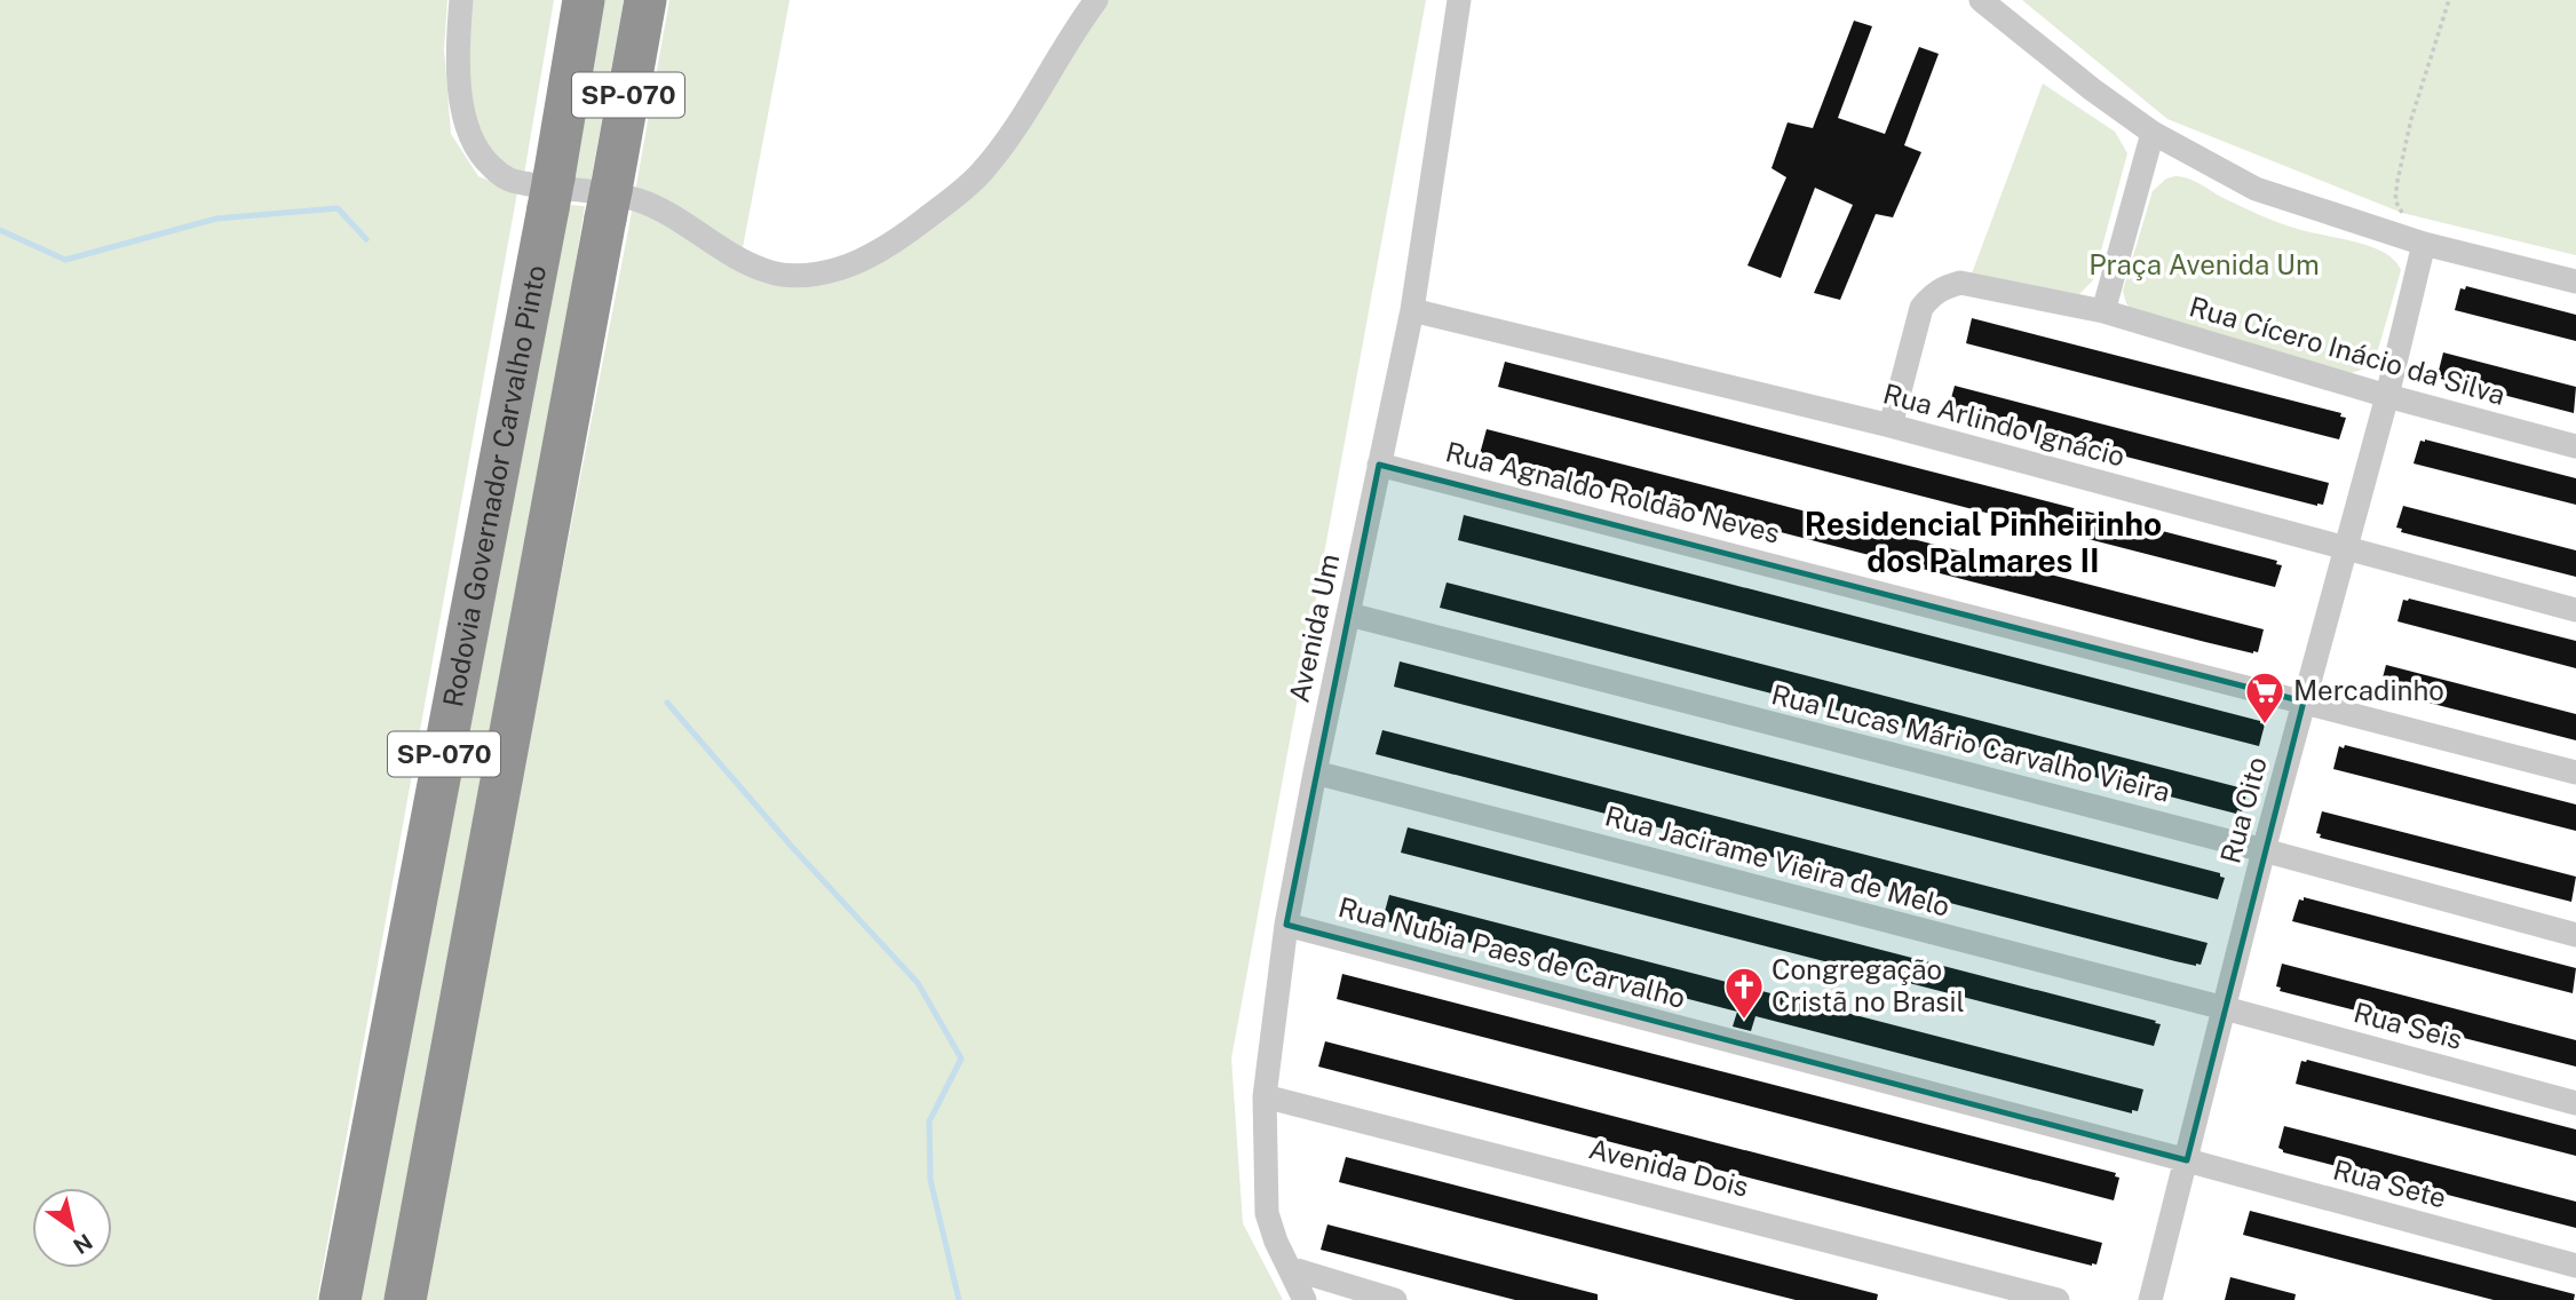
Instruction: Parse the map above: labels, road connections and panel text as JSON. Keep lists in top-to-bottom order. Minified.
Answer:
{"streets":{"highway":["SP-070","Rodovia Governador Carvalho Pinto"],"street":["Rua Cícero Inácio da Silva","Rua Arlindo Ignácio","Rua Agnaldo Roldão Neves","Avenida Um","Rua Lucas Mário Carvalho Vieira","Rua Oito","Rua Jacirame Vieira de Melo","Rua Nubia Paes de Carvalho","Rua Seis","Avenida Dois","Rua Sete"]},"crossings":[["Rua Cícero Inácio da Silva","Rua Arlindo Ignácio"],["Rua Cícero Inácio da Silva","Rua Oito"],["Rua Arlindo Ignácio","Avenida Um"],["Rua Arlindo Ignácio","Rua Oito"],["Rua Agnaldo Roldão Neves","Avenida Um"],["Rua Agnaldo Roldão Neves","Rua Oito"],["Avenida Um","Rua Lucas Mário Carvalho Vieira"],["Avenida Um","Rua Jacirame Vieira de Melo"],["Avenida Um","Rua Nubia Paes de Carvalho"],["Avenida Um","Avenida Dois"],["Rua Lucas Mário Carvalho Vieira","Rua Oito"],["Rua Oito","Rua Jacirame Vieira de Melo"],["Rua Oito","Rua Nubia Paes de Carvalho"],["Rua Oito","Rua Seis"],["Rua Oito","Rua Sete"],["Rua Jacirame Vieira de Melo","Rua Seis"],["Rua Nubia Paes de Carvalho","Rua Sete"]],"districts":["Residencial Pinheirinho dos Palmares II"],"parks":["Praça Avenida Um"],"places":{"supermarket":["Mercadinho"],"church":["Congregação Cristã no Brasil"]},"north":"bottom right"}
